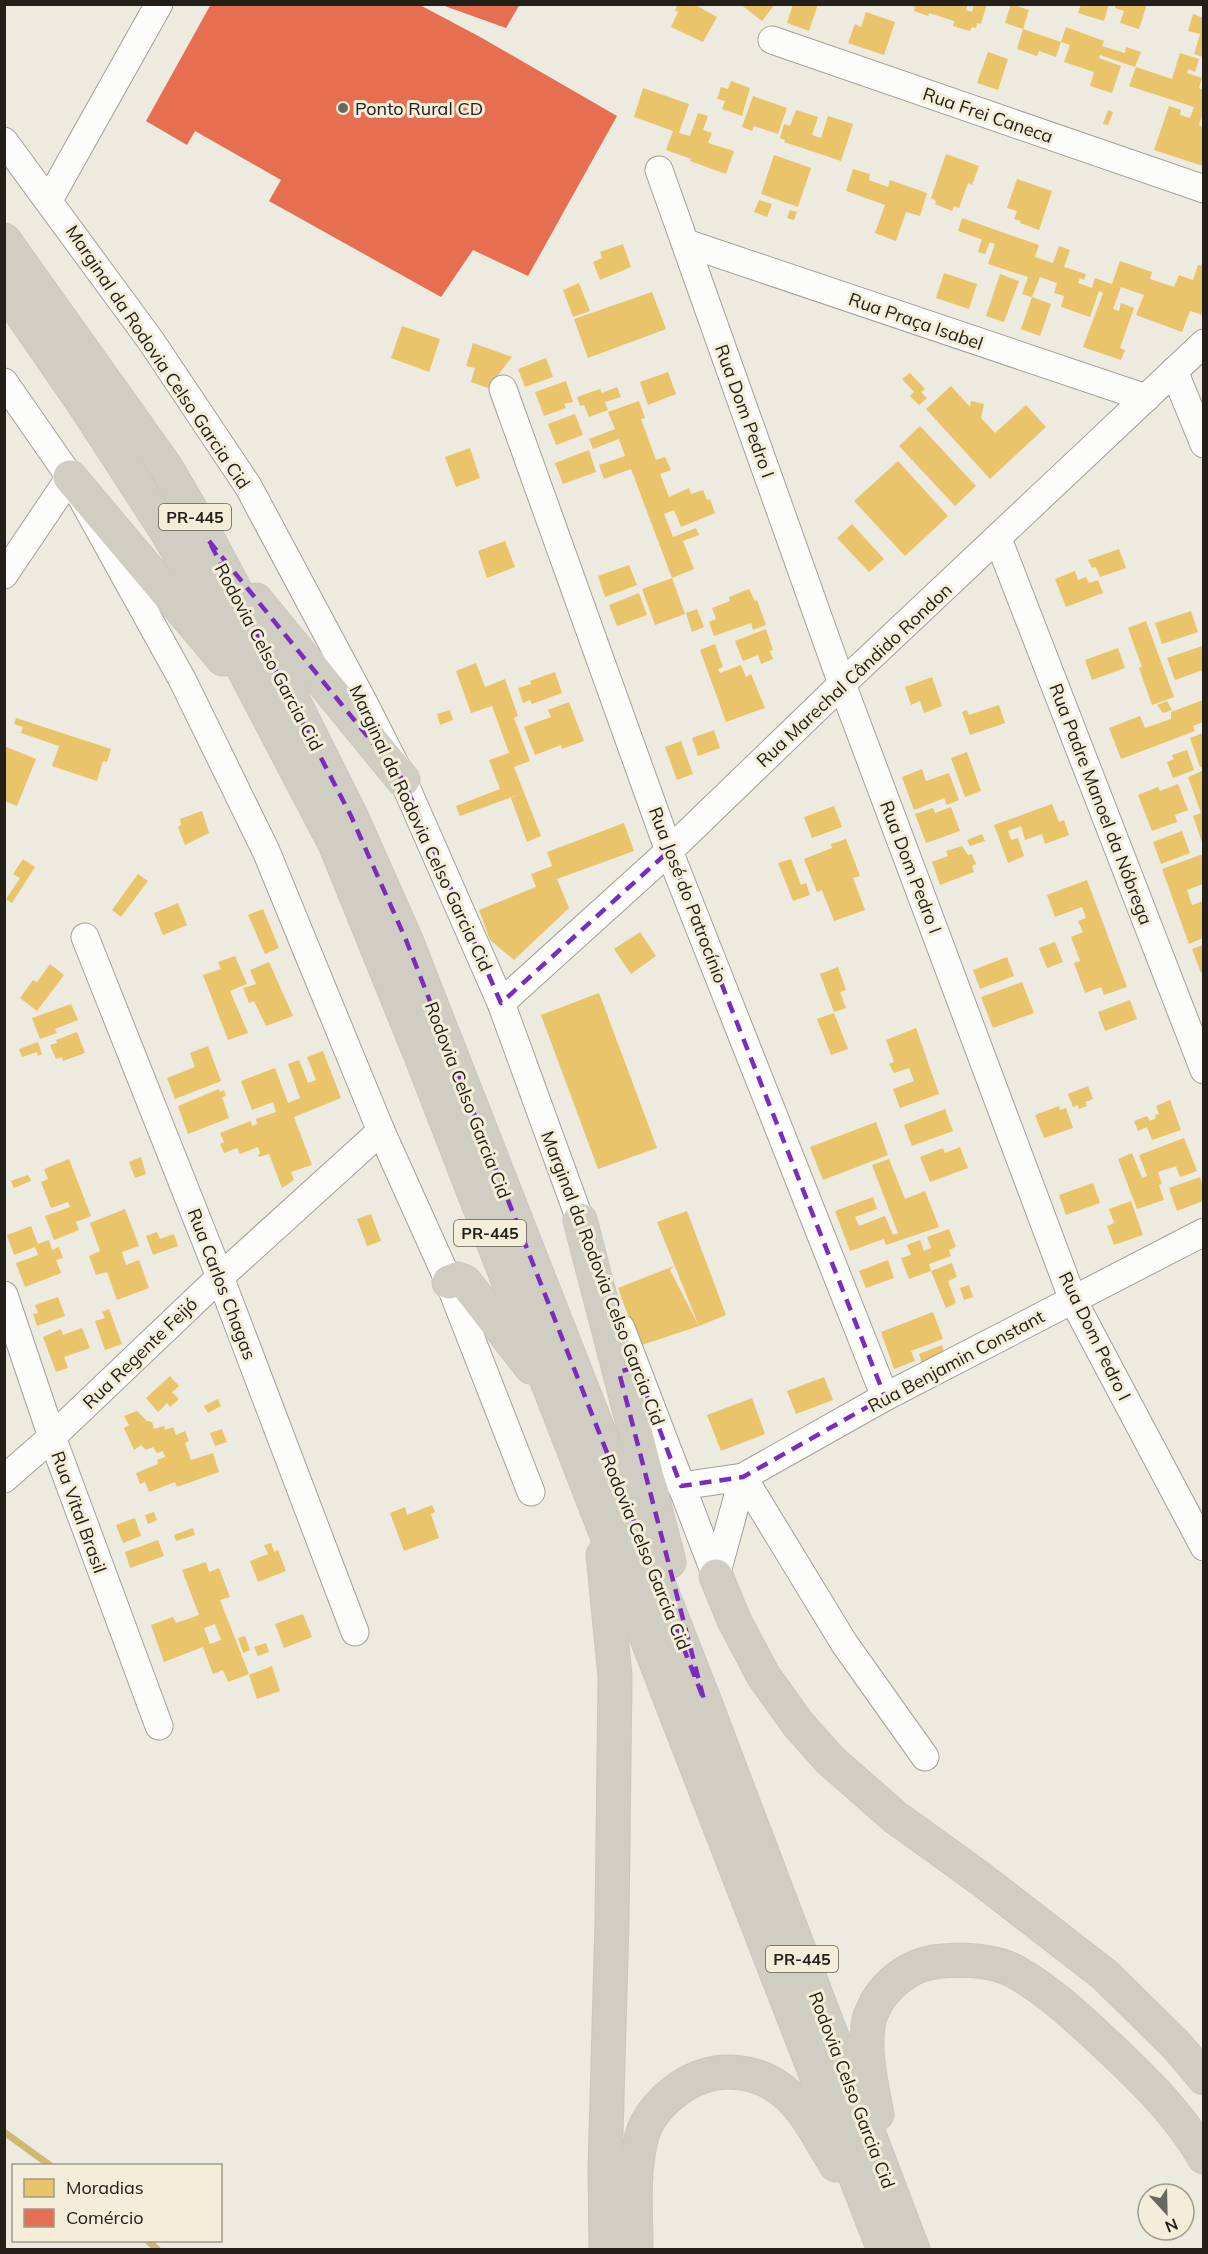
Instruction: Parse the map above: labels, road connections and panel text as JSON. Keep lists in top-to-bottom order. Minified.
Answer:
{"streets":{"highway":["PR-445","Rodovia Celso Garcia Cid"],"street":["Rua Frei Caneca","Rua Praça Isabel","Marginal da Rodovia Celso Garcia Cid","Rua Dom Pedro I","Rua Marechal Cândido Rondon","Rua Padre Manoel da Nóbrega","Rua José do Patrocínio","Rua Carlos Chagas","Rua Regente Feijó","Rua Benjamin Constant","Rua Vital Brasil"]},"crossings":[["Rua Praça Isabel","Rua Dom Pedro I"],["Rua Praça Isabel","Rua Marechal Cândido Rondon"],["Marginal da Rodovia Celso Garcia Cid","Rua Marechal Cândido Rondon"],["Marginal da Rodovia Celso Garcia Cid","Rua Benjamin Constant"],["Rua Dom Pedro I","Rua Marechal Cândido Rondon"],["Rua Dom Pedro I","Rua Benjamin Constant"],["Rua Marechal Cândido Rondon","Rua Padre Manoel da Nóbrega"],["Rua Marechal Cândido Rondon","Rua José do Patrocínio"],["Rua José do Patrocínio","Rua Benjamin Constant"],["Rua Carlos Chagas","Rua Regente Feijó"],["Rua Regente Feijó","Rua Vital Brasil"]],"places":["Ponto Rural CD"],"legend":["Moradias","Comércio"],"north":"bottom"}
